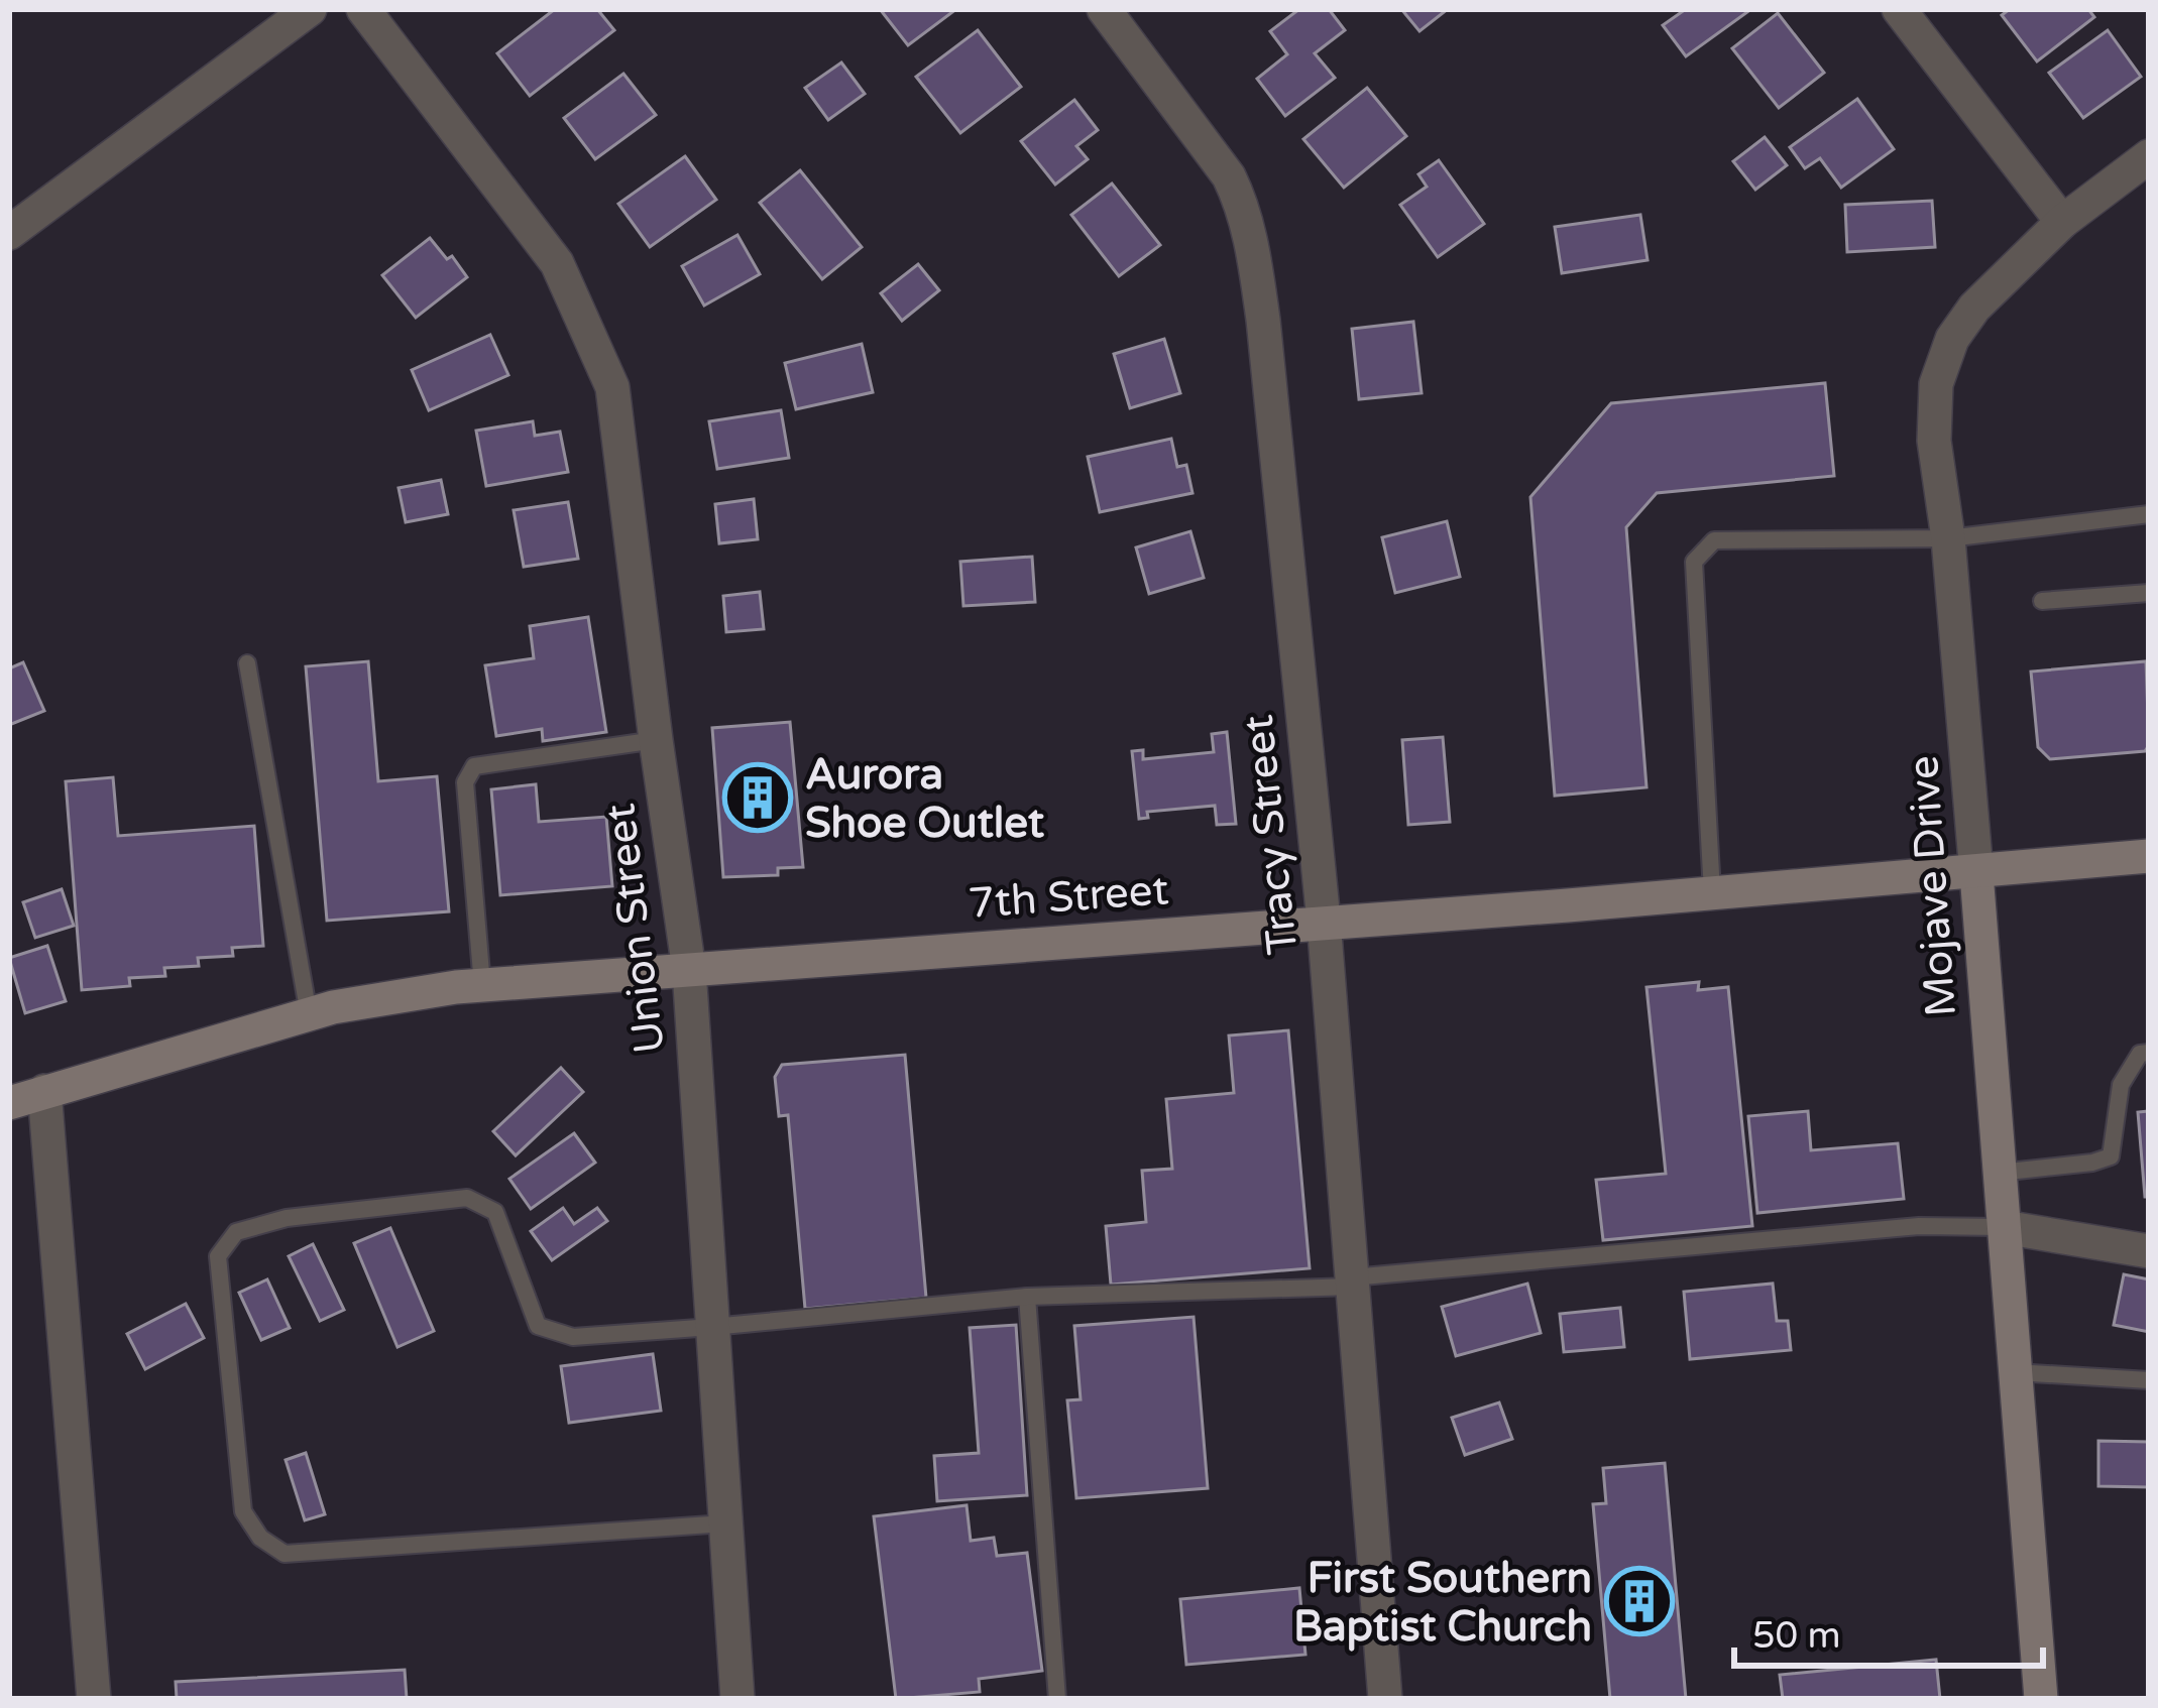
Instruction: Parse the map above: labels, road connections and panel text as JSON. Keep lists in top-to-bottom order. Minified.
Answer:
{"streets":{"main road":["Mojave Drive","7th Street"],"street":["Tracy Street","Union Street"]},"crossings":[["Tracy Street","7th Street"],["Mojave Drive","7th Street"],["7th Street","Union Street"]],"places":{"building":["Aurora Shoe Outlet","First Southern Baptist Church"]},"scale_bar":"50 m"}
